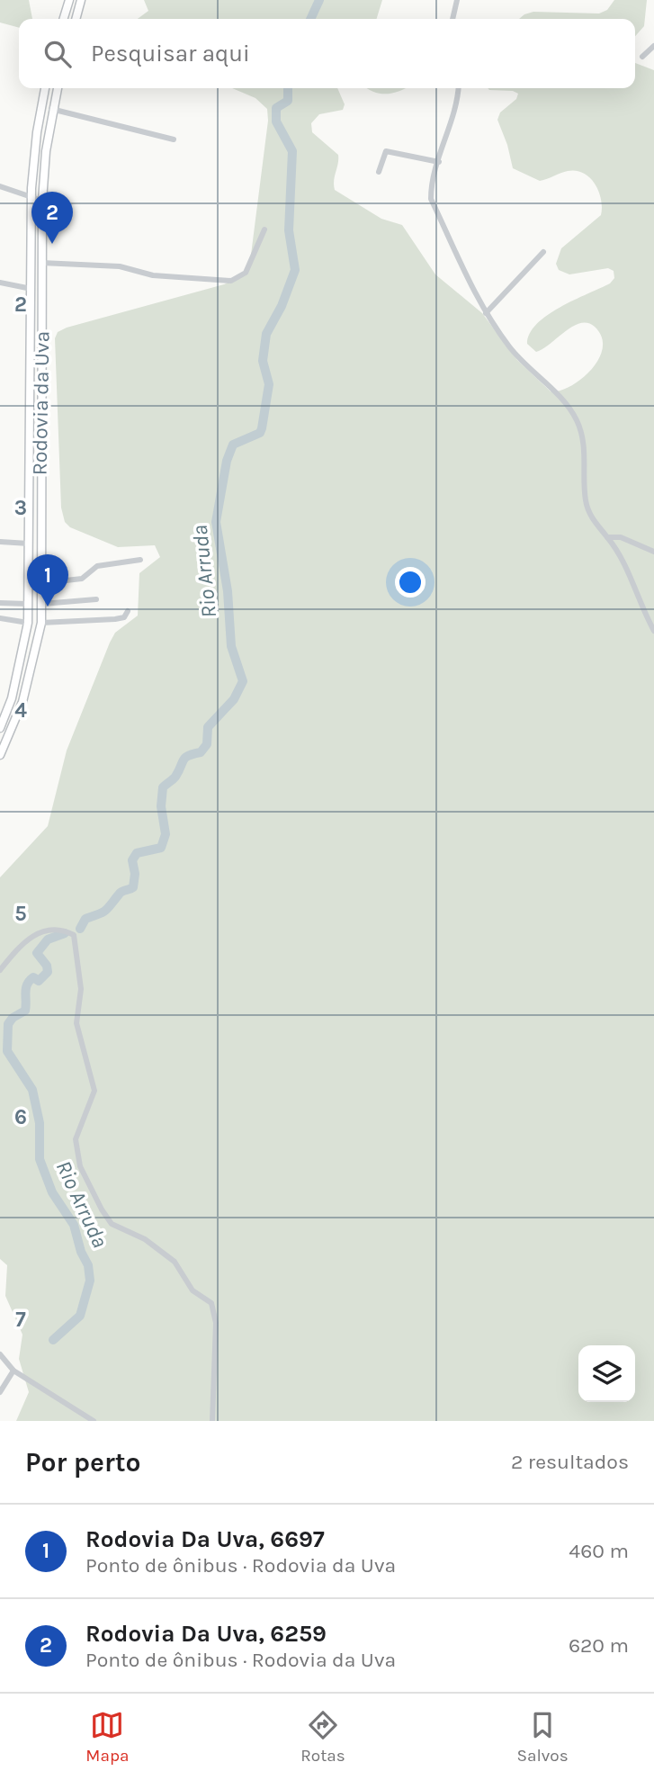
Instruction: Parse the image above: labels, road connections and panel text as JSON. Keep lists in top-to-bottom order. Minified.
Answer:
{"streets":{"main road":["Rodovia da Uva"]},"water":["Rio Arruda"],"page":{"search":"Pesquisar aqui","pins":["2","1"],"heading":["Por perto","2 resultados"],"list":[{"mark":"1","name":"Rodovia Da Uva, 6697","note":"Ponto de ônibus · Rodovia da Uva","value":"460 m"},{"mark":"2","name":"Rodovia Da Uva, 6259","note":"Ponto de ônibus · Rodovia da Uva","value":"620 m"}],"nav":["Mapa","Rotas","Salvos"]},"grid":{"rows":["2","3","4","5","6","7"]}}
